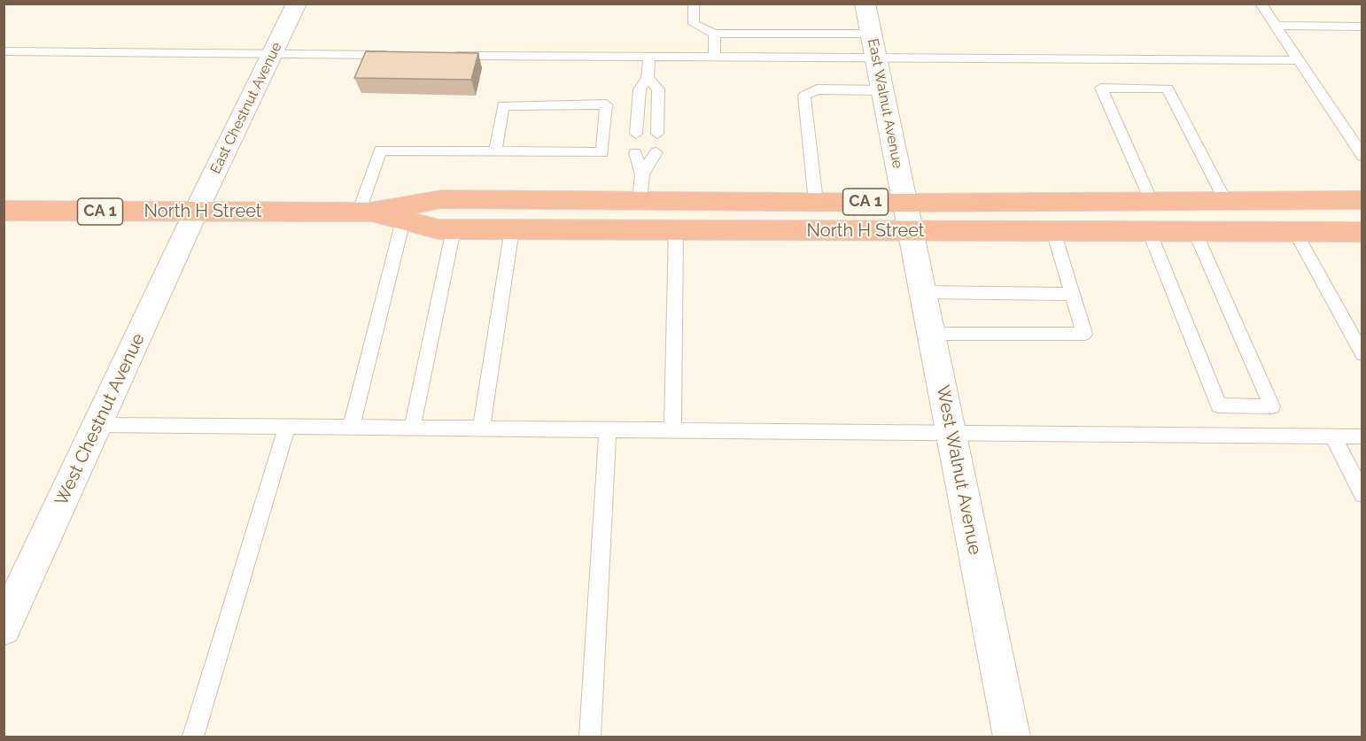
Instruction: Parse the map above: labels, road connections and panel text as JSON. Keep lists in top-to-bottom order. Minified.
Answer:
{"streets":{"highway":["CA 1","North H Street"],"street":["East Walnut Avenue","East Chestnut Avenue","West Chestnut Avenue","West Walnut Avenue"]},"crossings":[["East Walnut Avenue","North H Street"],["East Walnut Avenue","West Walnut Avenue"],["East Chestnut Avenue","North H Street"],["East Chestnut Avenue","West Chestnut Avenue"],["North H Street","West Chestnut Avenue"],["North H Street","West Walnut Avenue"]]}
